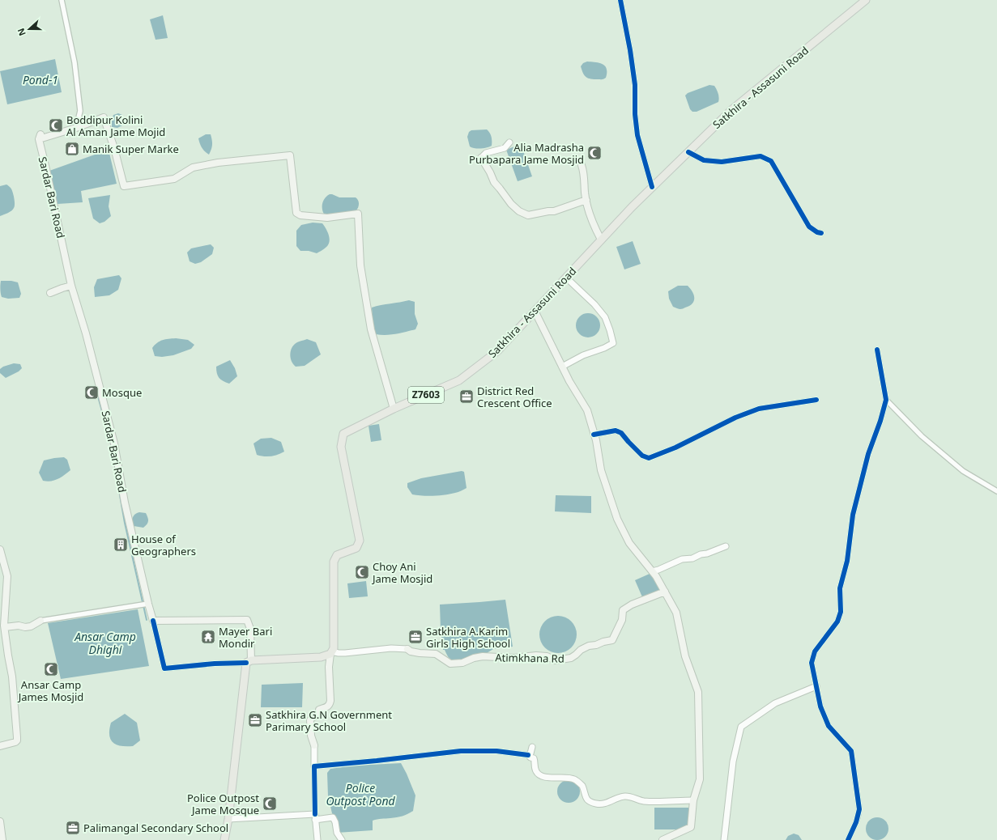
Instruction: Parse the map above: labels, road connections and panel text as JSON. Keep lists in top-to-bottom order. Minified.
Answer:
{"streets":{"main road":["Satkhira - Assasuni Road","Sardar Bari Road","Z7603","Atimkhana Rd"]},"crossings":[["Satkhira - Assasuni Road","Atimkhana Rd"]],"water":["Pond-1","Ansar Camp Dhighi","Police Outpost Pond"],"places":{"mosque":["Boddipur Kolini Al Aman Jame Mojid","Alia Madrasha Purbapara Jame Mosjid","Mosque","Choy Ani Jame Mosjid","Ansar Camp James Mosjid","Police Outpost Jame Mosque"],"shop":["Manik Super Marke"],"office":["District Red Crescent Office","Satkhira A.Karim Girls High School","Satkhira G.N Government Parimary School","Palimangal Secondary School"],"building":["House of Geographers"],"temple":["Mayer Bari Mondir"]},"north":"left"}
